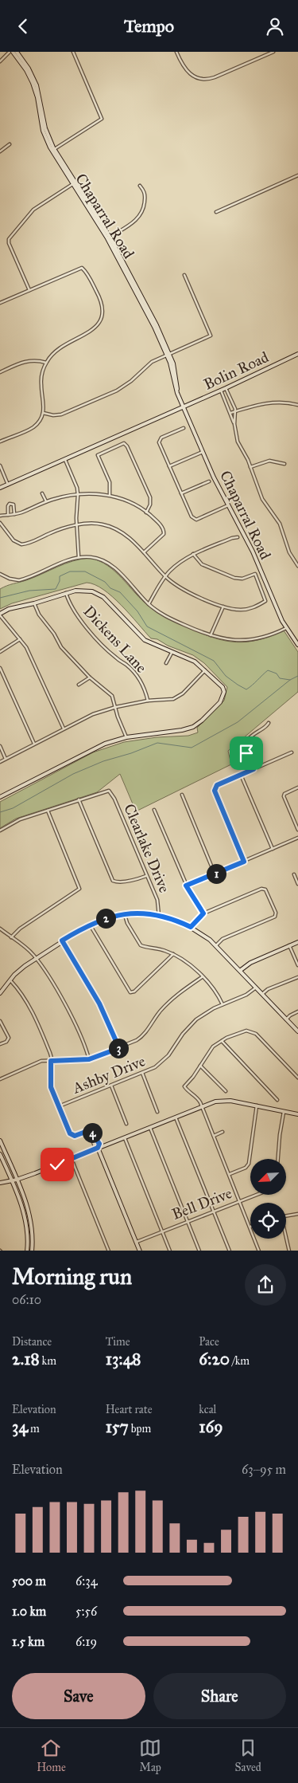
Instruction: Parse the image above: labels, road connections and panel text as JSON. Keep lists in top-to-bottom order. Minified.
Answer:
{"streets":{"street":["Chaparral Road","Bolin Road","Dickens Lane","Clearlake Drive","Ashby Drive","Bell Drive"]},"crossings":[["Chaparral Road","Bolin Road"]],"north":"bottom left","page":{"header":"Tempo","pins":["1","2","3","4"],"heading":["Morning run","06:10"],"stats":[["Distance","2.18 km"],["Time","13:48"],["Pace","6:20 /km"],["Elevation","34 m"],["Heart rate","157 bpm"],["kcal","169"]],"chart":["Elevation","63–95 m"],"list":[{"name":"500 m","note":"6:34"},{"name":"1.0 km","note":"5:56"},{"name":"1.5 km","note":"6:19"}],"buttons":["Save","Share"],"tabs":["Home","Map","Saved"]}}
